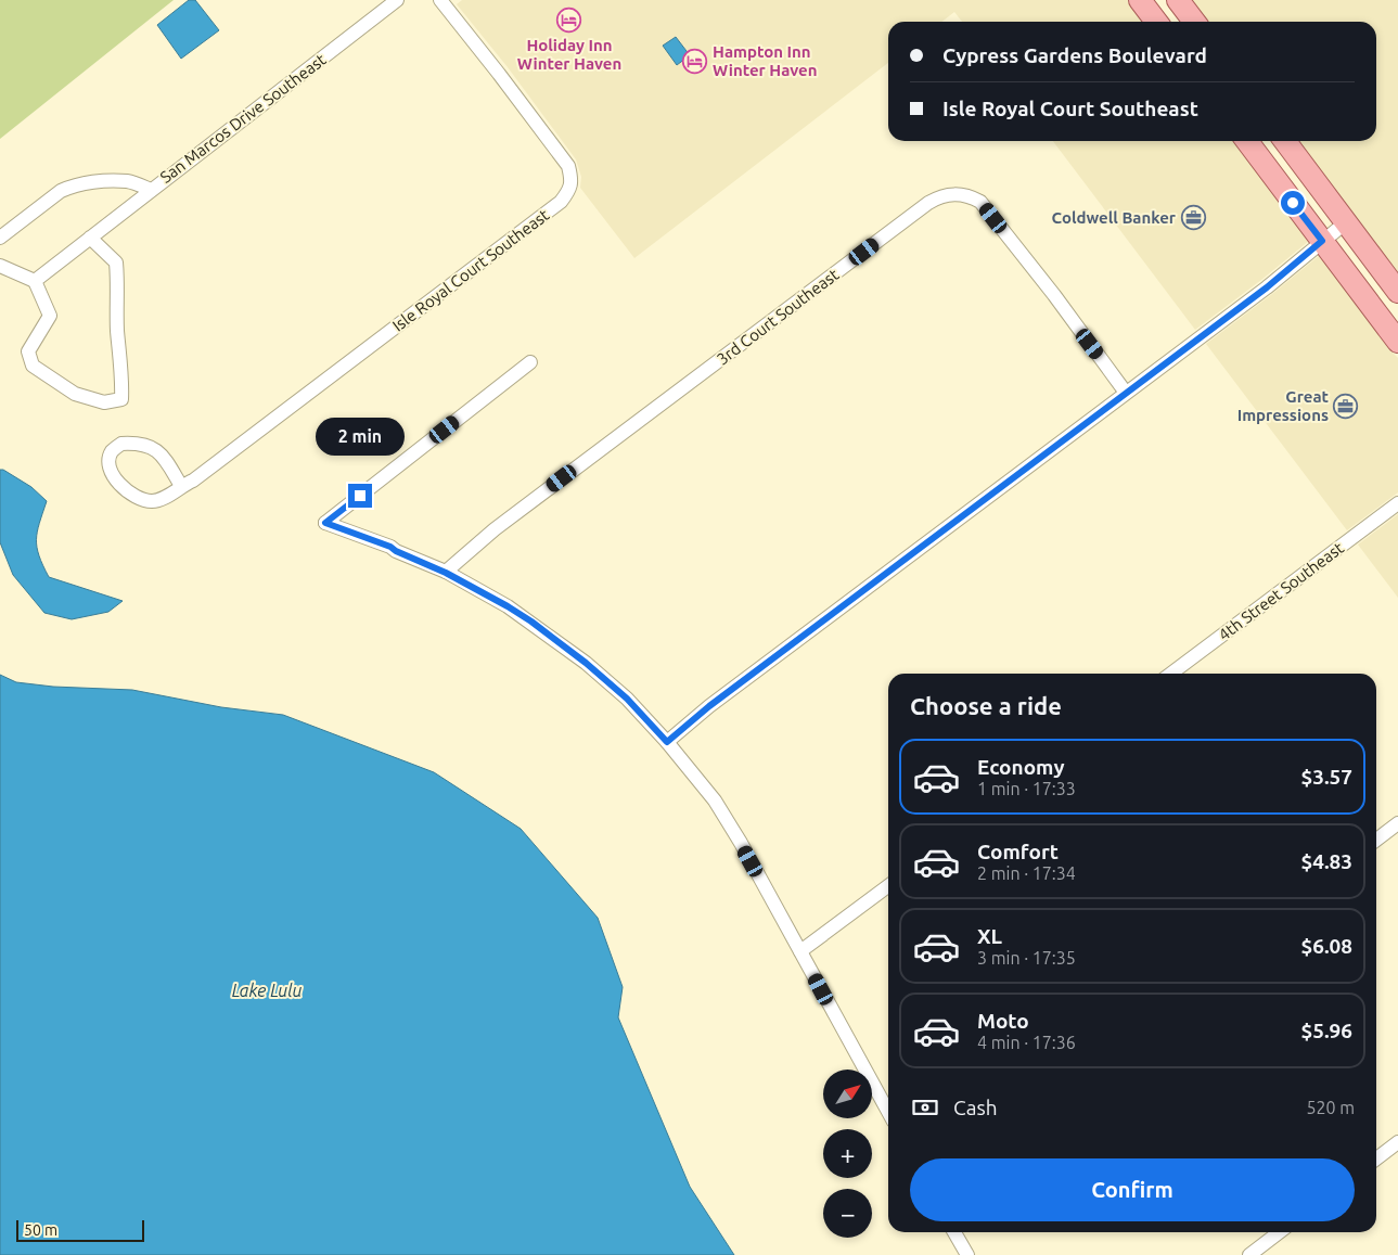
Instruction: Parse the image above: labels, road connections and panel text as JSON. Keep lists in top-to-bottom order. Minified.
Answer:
{"streets":{"street":["San Marcos Drive Southeast","Isle Royal Court Southeast","3rd Court Southeast","4th Street Southeast"]},"water":["Lake Lulu"],"places":{"hotel":["Holiday Inn Winter Haven","Hampton Inn Winter Haven"],"office":["Coldwell Banker","Great Impressions"]},"scale_bar":"50 m","north":"top right","page":{"banner":["Cypress Gardens Boulevard","Isle Royal Court Southeast"],"bubble":"2 min","heading":"Choose a ride","list":[{"name":"Economy","note":"1 min · 17:33","value":"$3.57"},{"name":"Comfort","note":"2 min · 17:34","value":"$4.83"},{"name":"XL","note":"3 min · 17:35","value":"$6.08"},{"name":"Moto","note":"4 min · 17:36","value":"$5.96"}],"map_buttons":["+","−"],"pay":["Cash","520 m"],"buttons":"Confirm","scale":"50 m"}}
